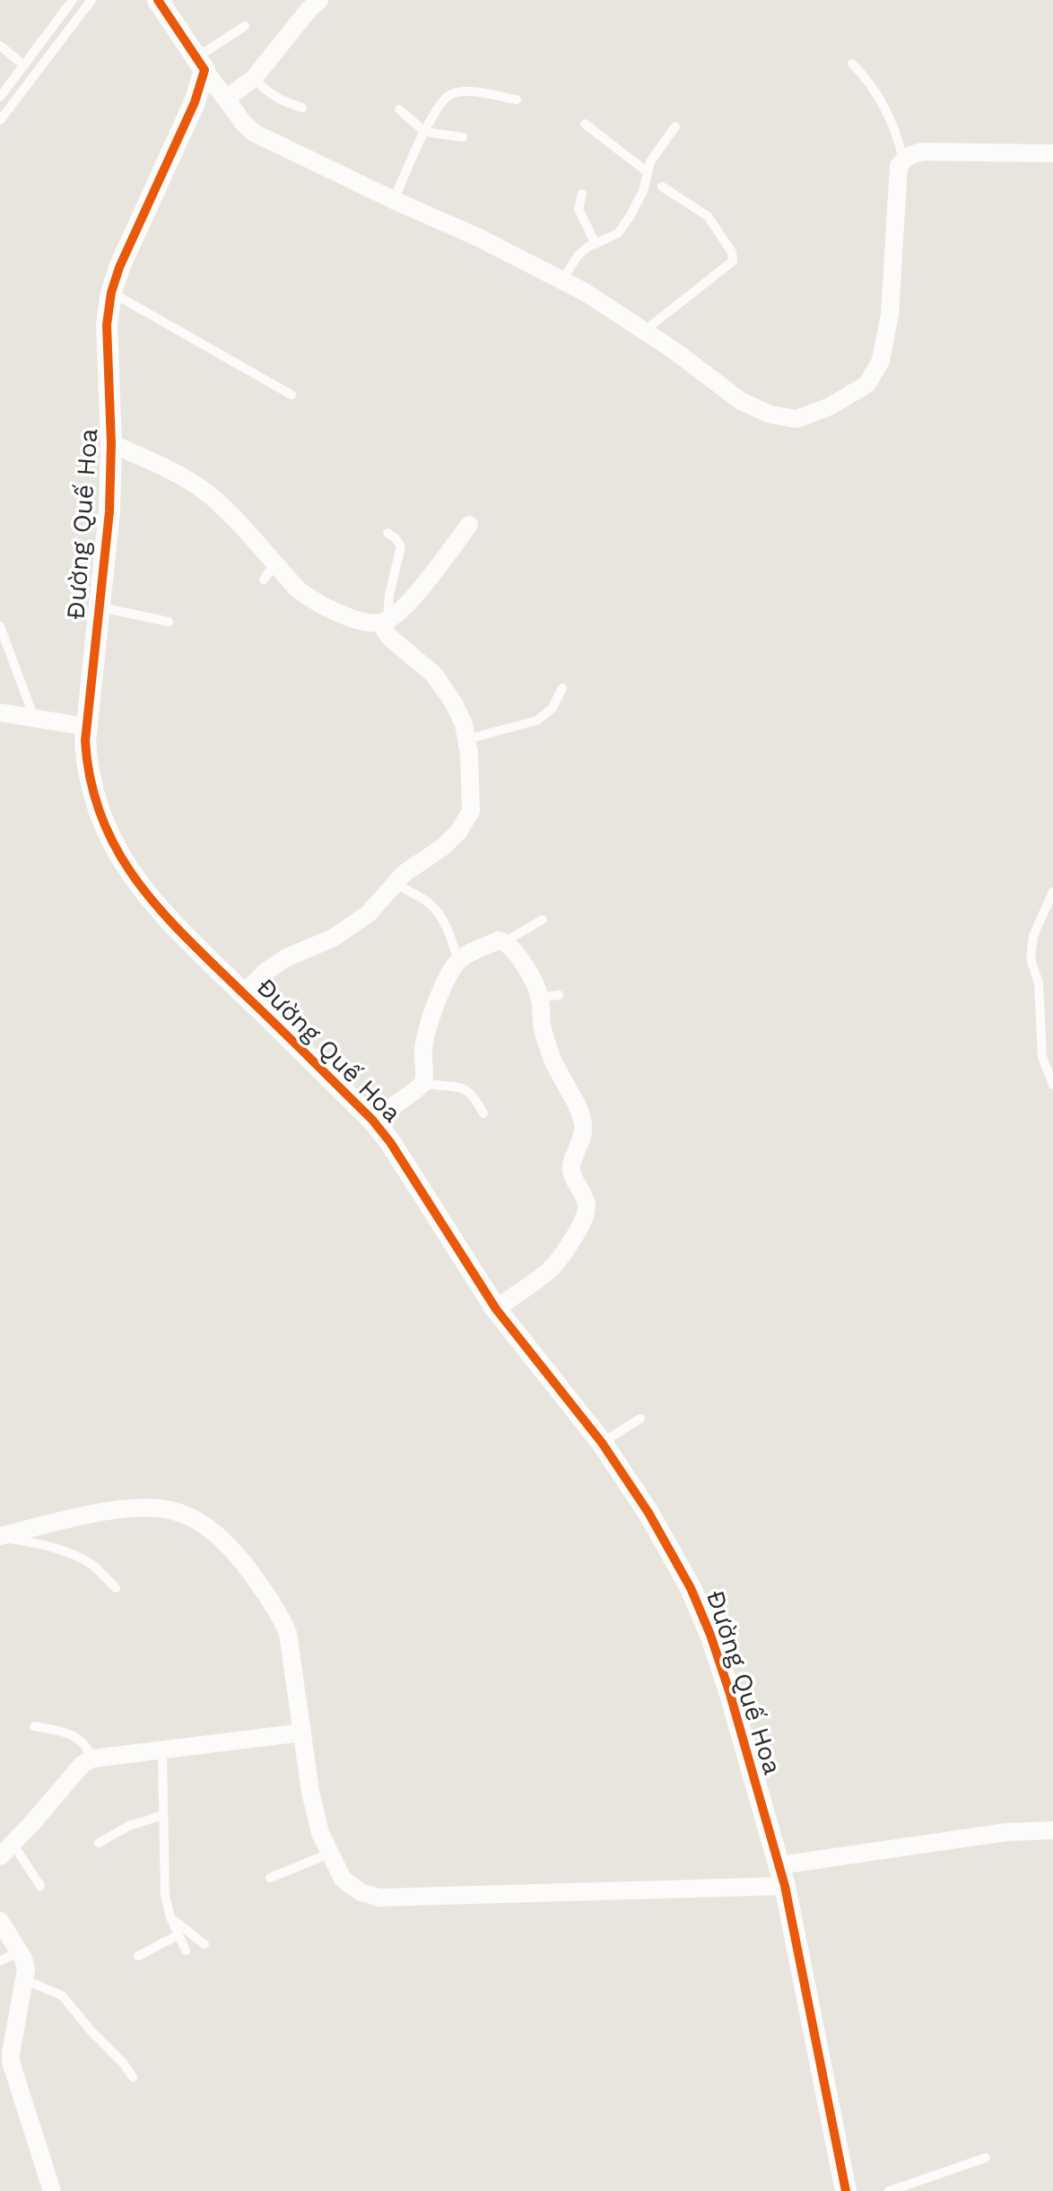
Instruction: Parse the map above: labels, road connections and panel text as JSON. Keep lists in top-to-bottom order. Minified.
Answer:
{"streets":{"street":["Đường Quế Hoa"]}}
